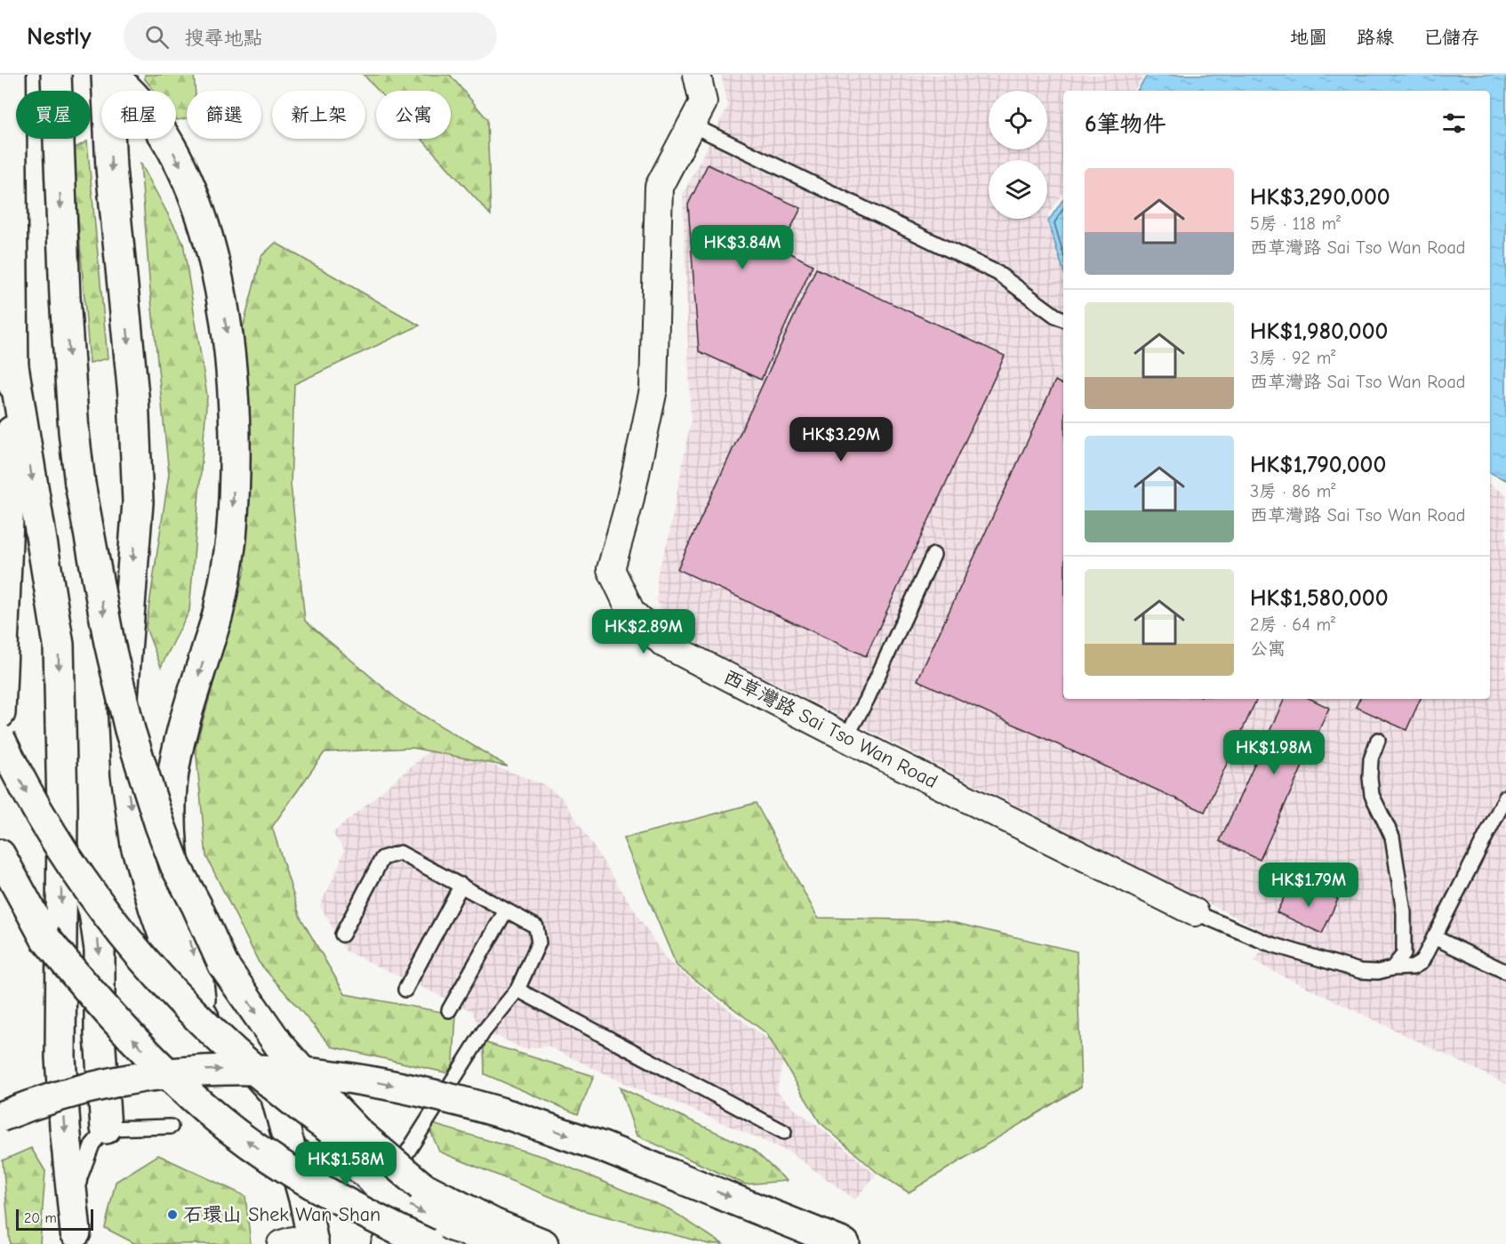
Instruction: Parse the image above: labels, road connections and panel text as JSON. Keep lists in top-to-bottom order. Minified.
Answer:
{"streets":{"street":["西草灣路 Sai Tso Wan Road"]},"places":["石環山 Shek Wan Shan"],"scale_bar":"20 m","page":{"header":"Nestly","search":"搜尋地點","nav":["地圖","路線","已儲存"],"chip":["買屋","租屋","篩選","新上架","公寓"],"heading":"6筆物件","list":[{"name":"HK$3,290,000","note":"5房 · 118 m² · 西草灣路 Sai Tso Wan Road"},{"name":"HK$1,980,000","note":"3房 · 92 m² · 西草灣路 Sai Tso Wan Road"},{"name":"HK$1,790,000","note":"3房 · 86 m² · 西草灣路 Sai Tso Wan Road"},{"name":"HK$1,580,000","note":"2房 · 64 m² · 公寓"}],"price":["HK$3.84M","HK$3.29M","HK$2.89M","HK$1.98M","HK$1.79M","HK$1.58M"],"scale":"20 m"}}
